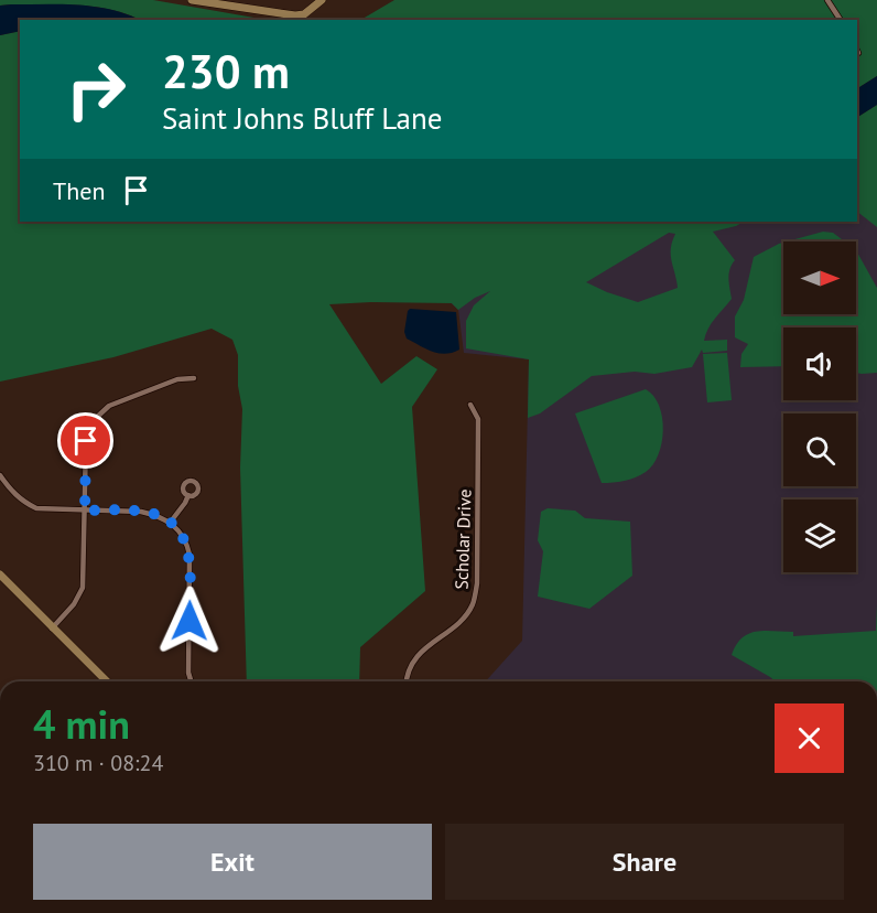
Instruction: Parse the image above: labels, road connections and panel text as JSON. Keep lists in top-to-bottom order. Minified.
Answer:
{"streets":{"street":["Scholar Drive"]},"north":"right","page":{"turn":["230 m","Saint Johns Bluff Lane"],"then":"Then","heading":["4 min","310 m · 08:24"],"buttons":["Exit","Share"]}}
